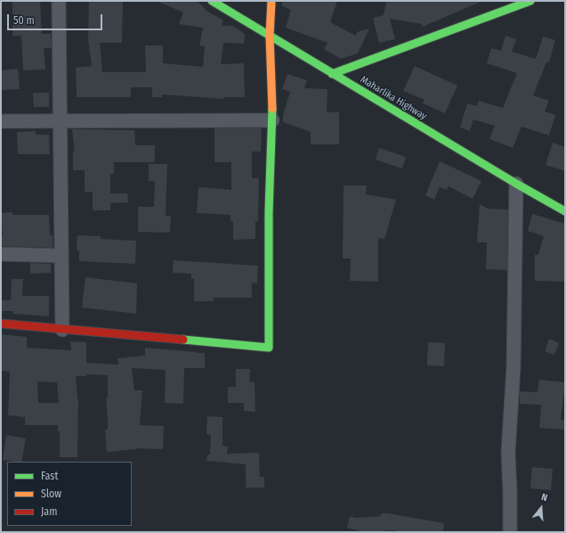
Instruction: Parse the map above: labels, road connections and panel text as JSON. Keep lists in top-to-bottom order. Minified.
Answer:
{"streets":{"street":["Maharlika Highway"]},"legend":["Fast","Slow","Jam"],"scale_bar":"50 m","north":"top"}
